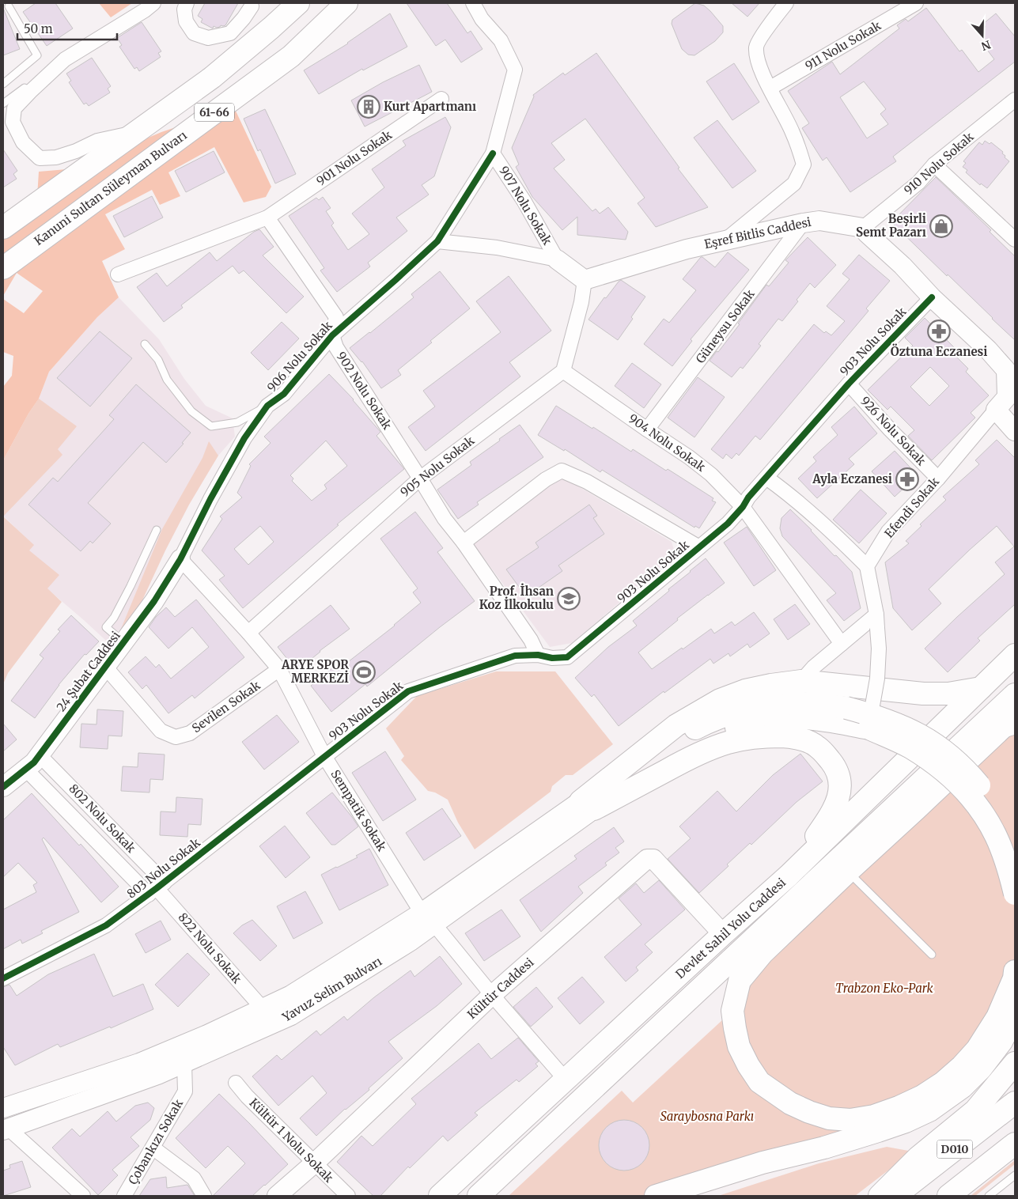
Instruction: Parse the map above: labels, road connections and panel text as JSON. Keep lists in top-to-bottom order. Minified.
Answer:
{"streets":{"main road":["61-66","Kanuni Sultan Süleyman Bulvarı","Devlet Sahil Yolu Caddesi","D010"],"street":["911 Nolu Sokak","901 Nolu Sokak","910 Nolu Sokak","907 Nolu Sokak","Eşref Bitlis Caddesi","Güneysu Sokak","903 Nolu Sokak","906 Nolu Sokak","902 Nolu Sokak","926 Nolu Sokak","904 Nolu Sokak","905 Nolu Sokak","Efendi Sokak","24 Şubat Caddesi","Sevilen Sokak","Sempatik Sokak","802 Nolu Sokak","803 Nolu Sokak","822 Nolu Sokak","Kültür Caddesi","Yavuz Selim Bulvarı","Kültür 1 Nolu Sokak","Çobankızı Sokak"]},"crossings":[["61-66","Kanuni Sultan Süleyman Bulvarı"],["910 Nolu Sokak","Eşref Bitlis Caddesi"],["907 Nolu Sokak","906 Nolu Sokak"],["Eşref Bitlis Caddesi","Güneysu Sokak"],["Güneysu Sokak","904 Nolu Sokak"],["903 Nolu Sokak","902 Nolu Sokak"],["903 Nolu Sokak","926 Nolu Sokak"],["903 Nolu Sokak","904 Nolu Sokak"],["903 Nolu Sokak","Sempatik Sokak"],["903 Nolu Sokak","803 Nolu Sokak"],["906 Nolu Sokak","902 Nolu Sokak"],["906 Nolu Sokak","24 Şubat Caddesi"],["906 Nolu Sokak","Sempatik Sokak"],["902 Nolu Sokak","905 Nolu Sokak"],["926 Nolu Sokak","Efendi Sokak"],["904 Nolu Sokak","905 Nolu Sokak"],["905 Nolu Sokak","Sempatik Sokak"],["24 Şubat Caddesi","Sevilen Sokak"],["24 Şubat Caddesi","Sempatik Sokak"],["24 Şubat Caddesi","802 Nolu Sokak"],["Sevilen Sokak","Sempatik Sokak"],["Sempatik Sokak","803 Nolu Sokak"],["Sempatik Sokak","Devlet Sahil Yolu Caddesi"],["Sempatik Sokak","Kültür Caddesi"],["Sempatik Sokak","Yavuz Selim Bulvarı"],["802 Nolu Sokak","803 Nolu Sokak"],["802 Nolu Sokak","822 Nolu Sokak"],["803 Nolu Sokak","822 Nolu Sokak"],["Devlet Sahil Yolu Caddesi","Kültür Caddesi"],["822 Nolu Sokak","Yavuz Selim Bulvarı"],["Kültür Caddesi","Kültür 1 Nolu Sokak"],["Yavuz Selim Bulvarı","Çobankızı Sokak"]],"parks":["Trabzon Eko-Park","Saraybosna Parkı"],"places":{"building":["Kurt Apartmanı"],"shop":["Beşirli Semt Pazarı"],"pharmacy":["Öztuna Eczanesi","Ayla Eczanesi"],"school or university":["Prof. İhsan Koz İlkokulu"],"sports":["ARYE SPOR MERKEZİ"]},"scale_bar":"50 m","north":"bottom"}
